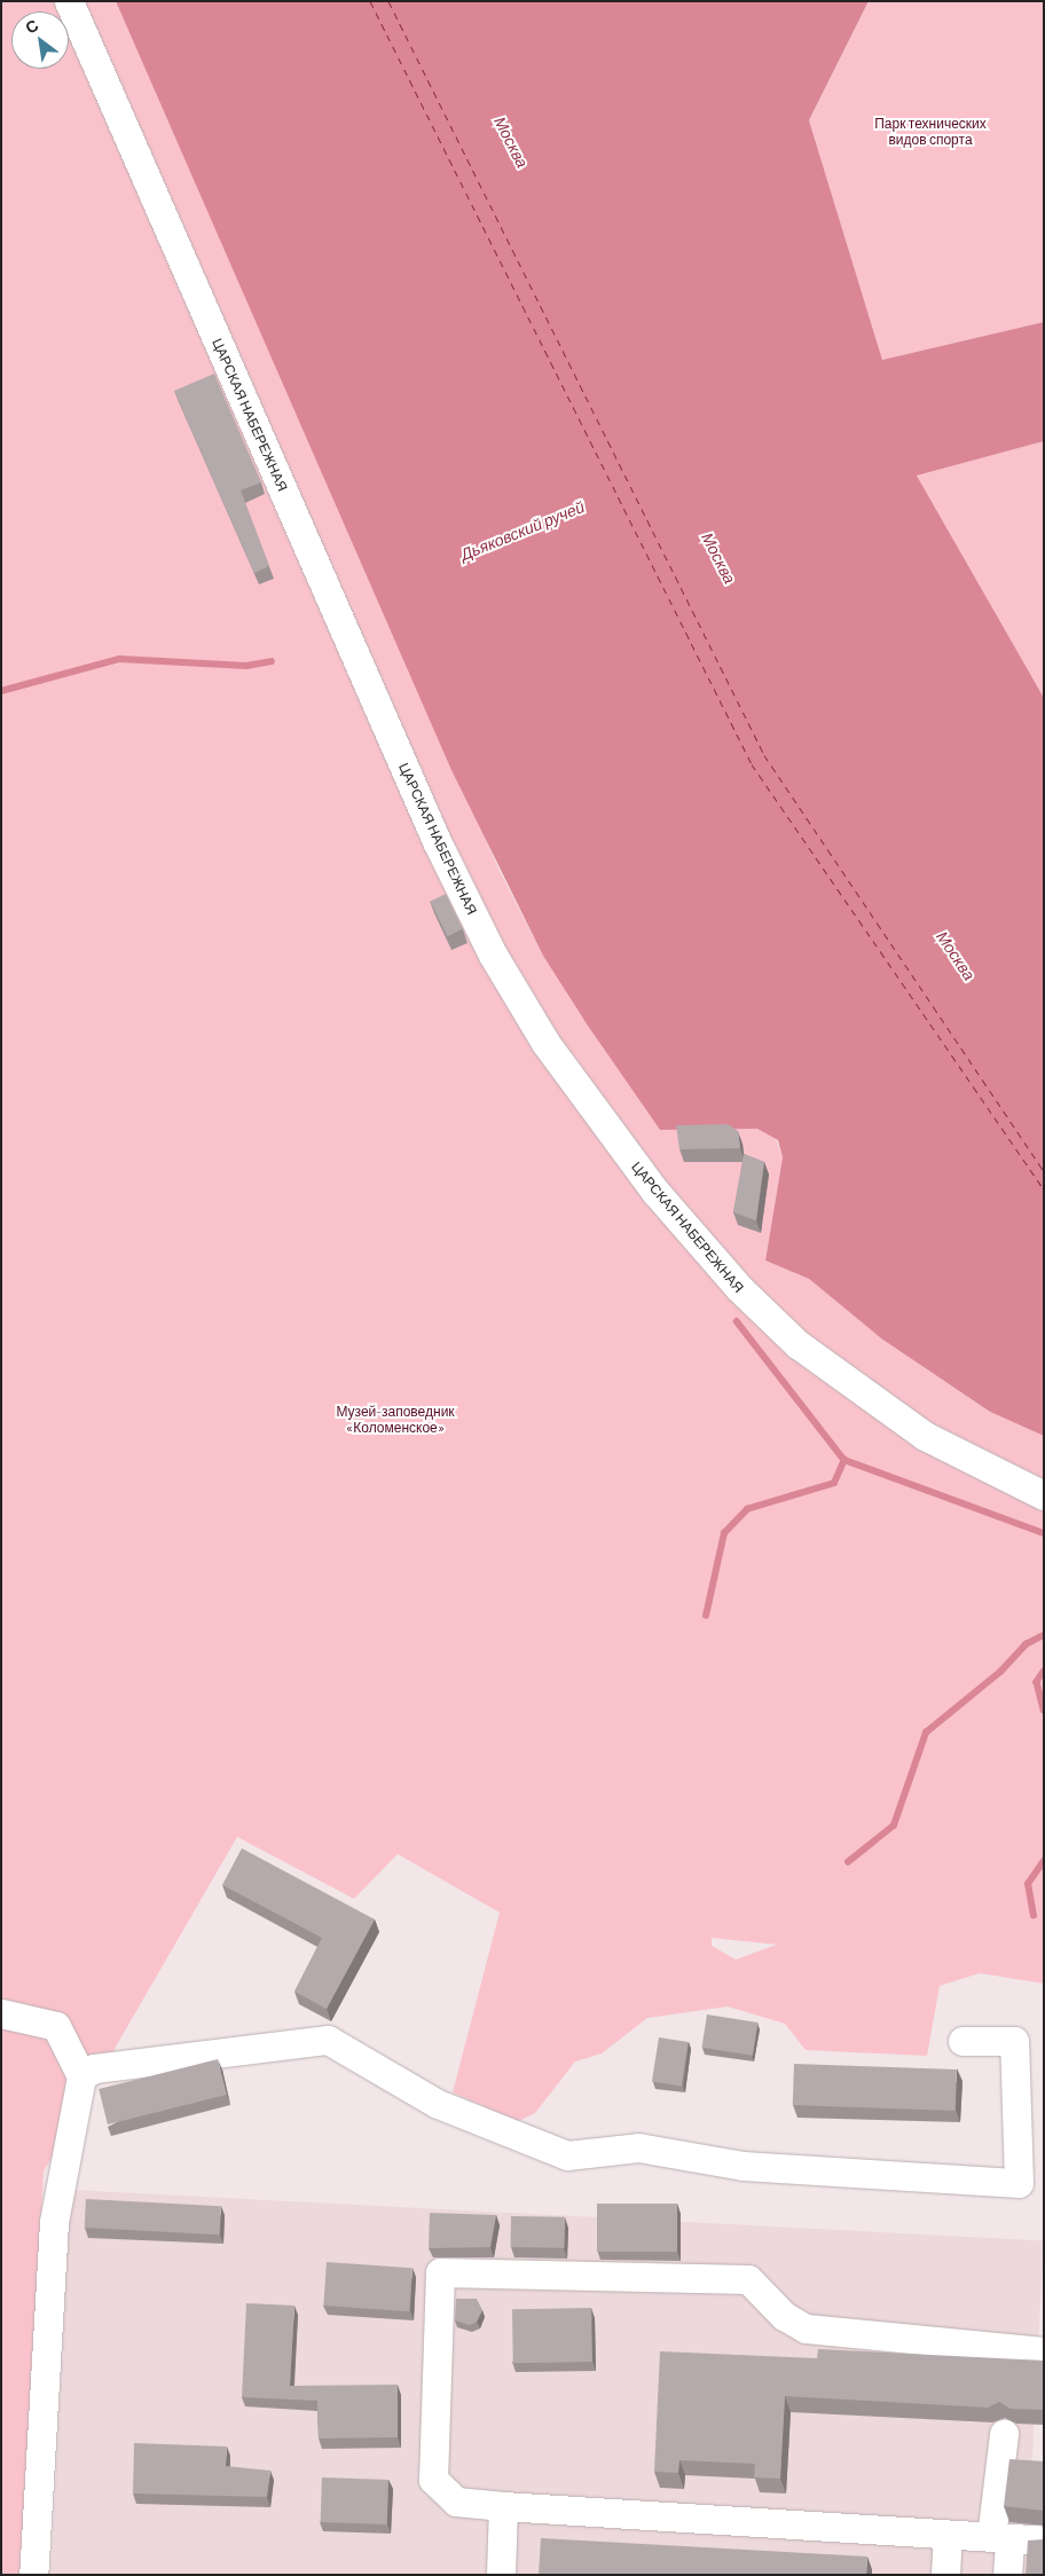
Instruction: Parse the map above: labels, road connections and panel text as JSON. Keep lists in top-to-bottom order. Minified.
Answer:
{"streets":{"street":["ЦАРСКАЯ НАБЕРЕЖНАЯ"]},"water":["Москва","Дьяковский ручей"],"parks":["Парк технических видов спорта","Музей-заповедник «Коломенское»"],"north":"top left"}
